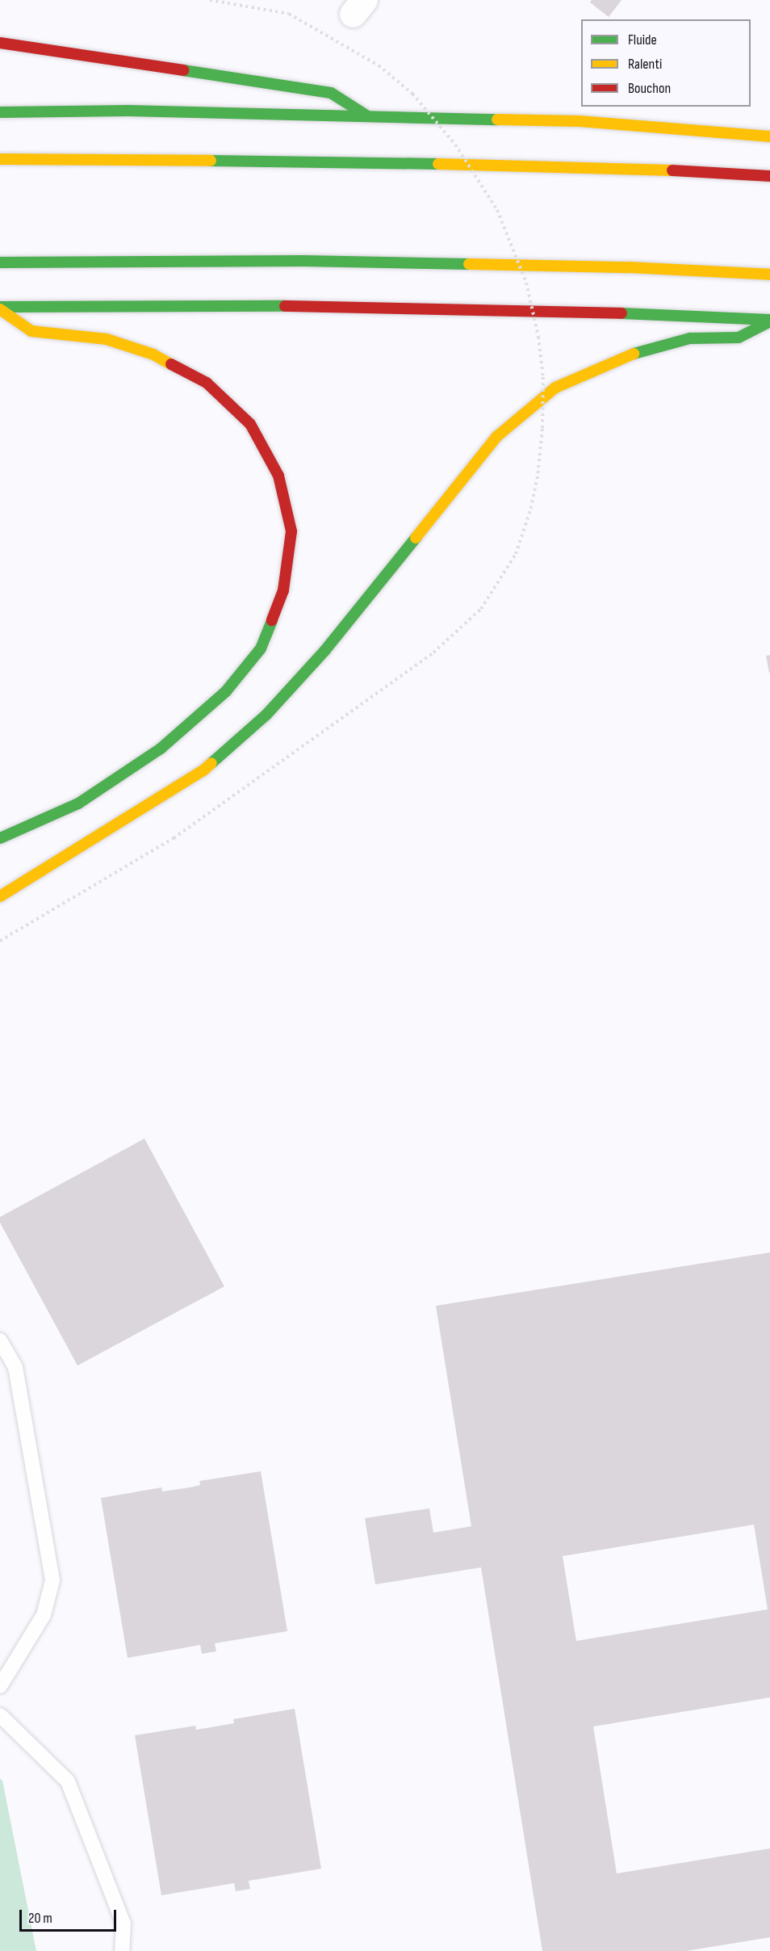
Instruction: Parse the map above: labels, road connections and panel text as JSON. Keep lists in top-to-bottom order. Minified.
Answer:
{"legend":["Fluide","Ralenti","Bouchon"],"scale_bar":"20 m"}
